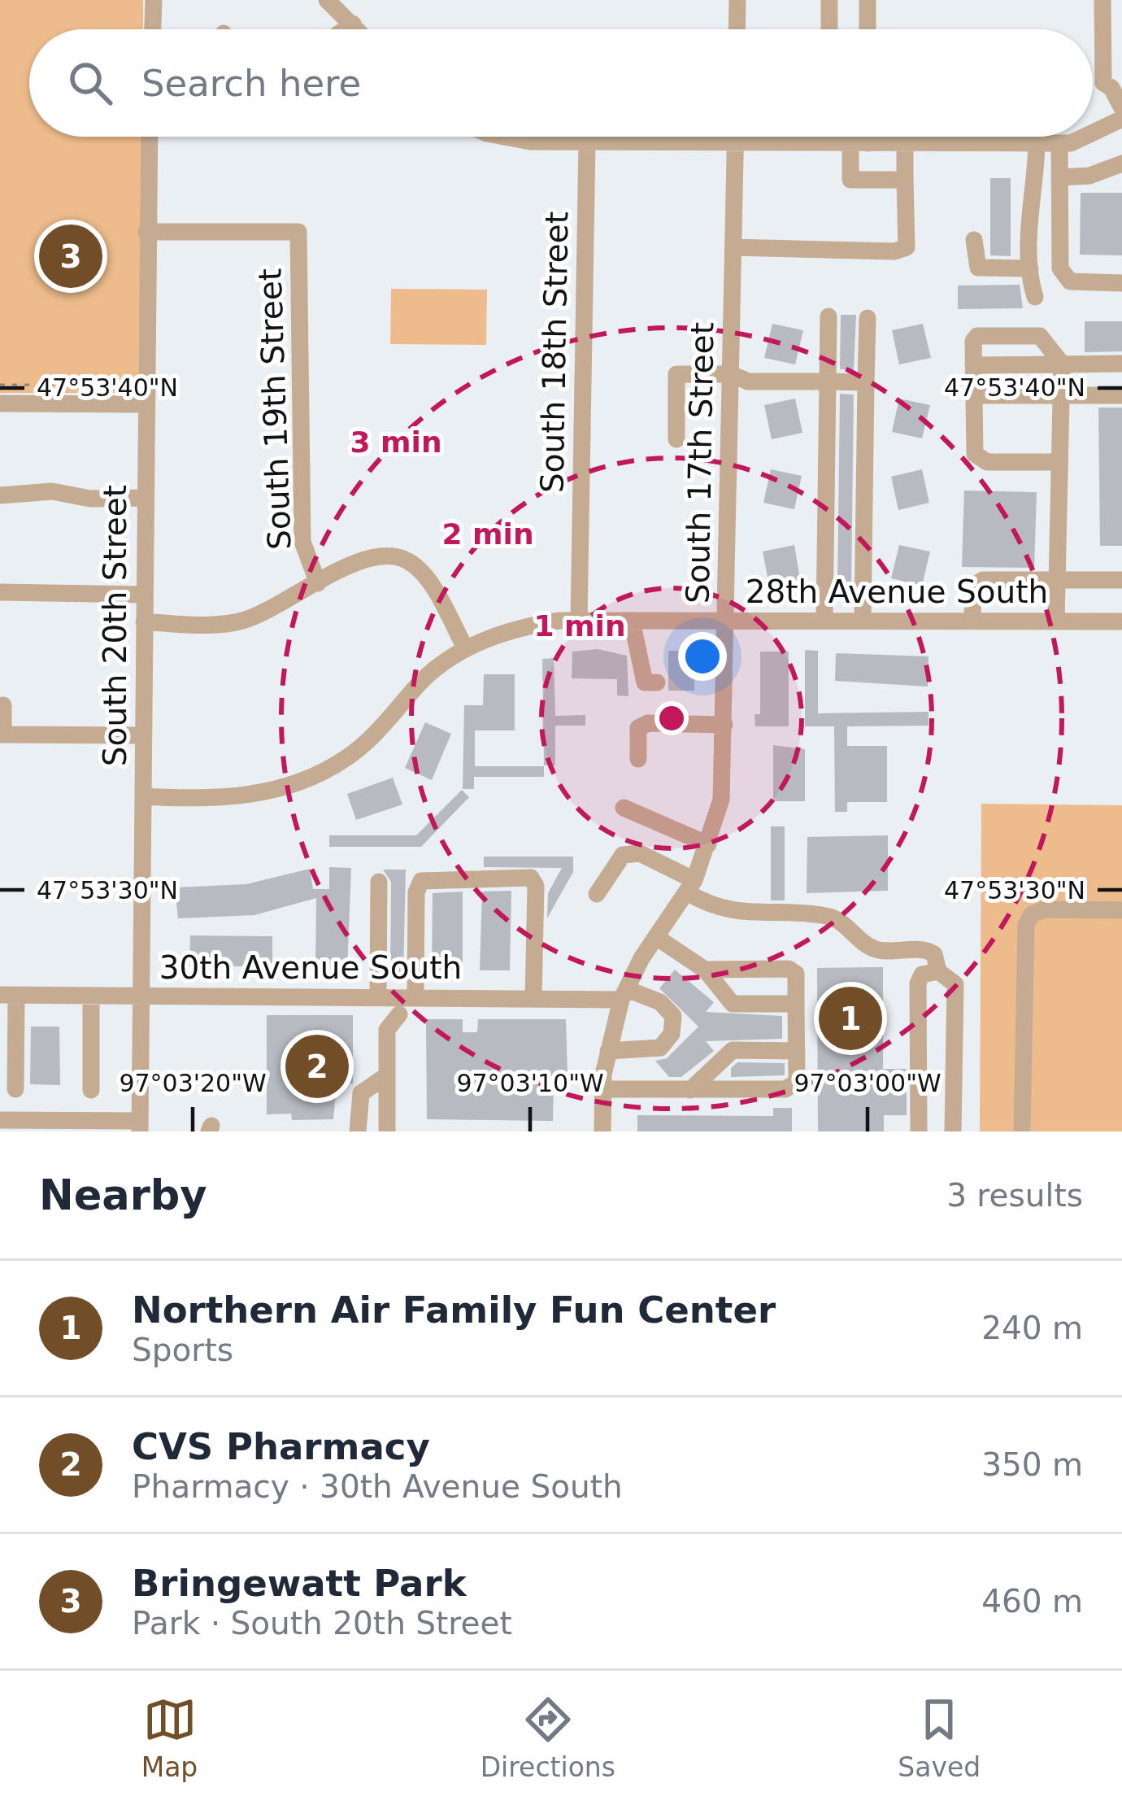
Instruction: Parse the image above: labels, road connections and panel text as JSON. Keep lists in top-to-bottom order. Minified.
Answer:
{"streets":{"street":["South 18th Street","South 19th Street","South 17th Street","28th Avenue South","South 20th Street","30th Avenue South"]},"crossings":[["South 18th Street","28th Avenue South"],["South 19th Street","South 20th Street"],["South 17th Street","28th Avenue South"],["South 17th Street","30th Avenue South"],["28th Avenue South","South 20th Street"],["South 20th Street","30th Avenue South"]],"page":{"search":"Search here","pins":["3","1","2"],"heading":["Nearby","3 results"],"list":[{"mark":"1","name":"Northern Air Family Fun Center","note":"Sports","value":"240 m"},{"mark":"2","name":"CVS Pharmacy","note":"Pharmacy · 30th Avenue South","value":"350 m"},{"mark":"3","name":"Bringewatt Park","note":"Park · South 20th Street","value":"460 m"}],"nav":["Map","Directions","Saved"]},"coordinates":["47°53'40\"N","47°53'30\"N","97°03'20\"W","97°03'10\"W","97°03'00\"W"],"rings":["3 min","2 min","1 min"]}
